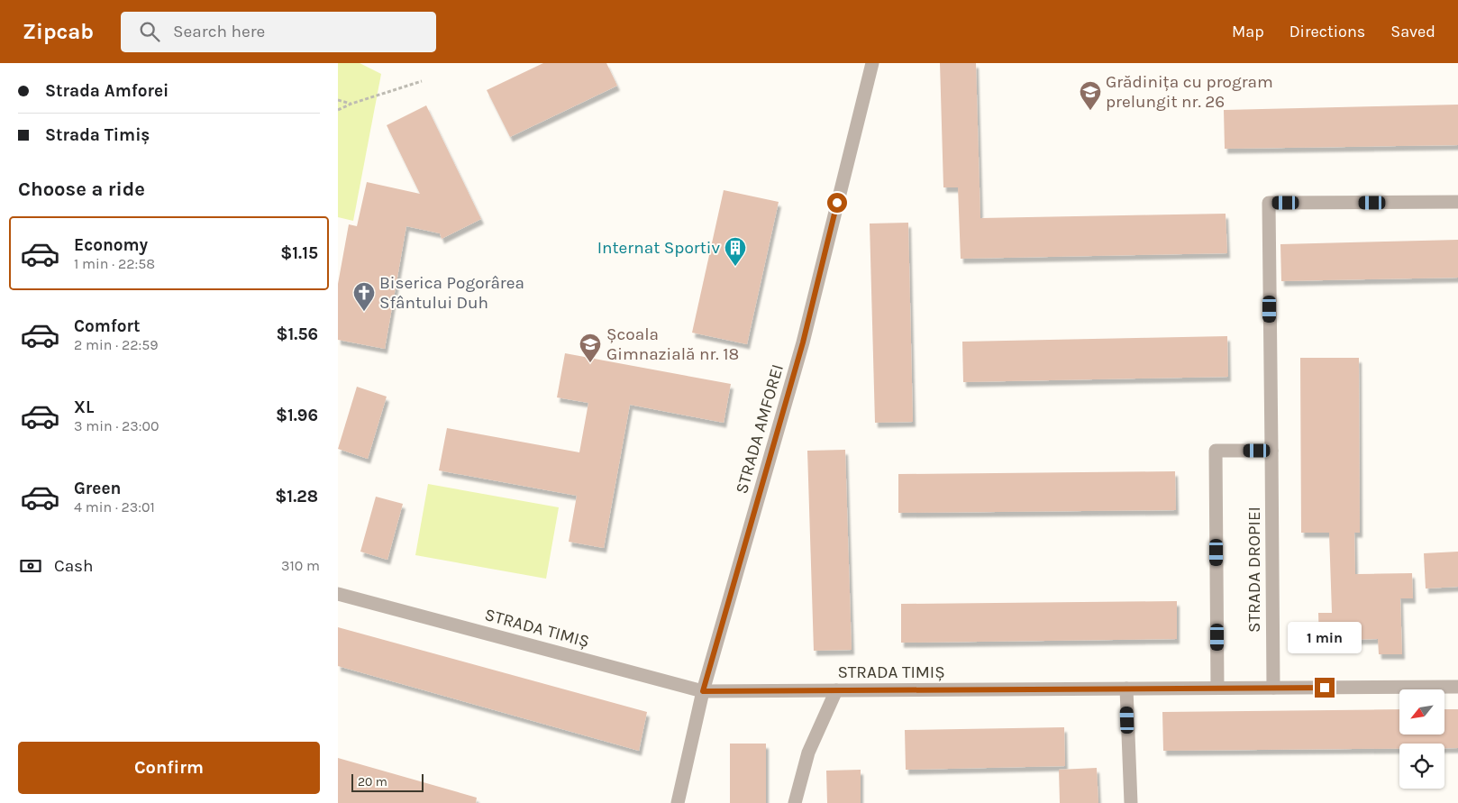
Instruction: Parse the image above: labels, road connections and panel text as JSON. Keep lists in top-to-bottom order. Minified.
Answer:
{"streets":{"street":["STRADA AMFOREI","STRADA DROPIEI","STRADA TIMIȘ"]},"crossings":[["STRADA AMFOREI","STRADA TIMIȘ"],["STRADA DROPIEI","STRADA TIMIȘ"]],"places":{"school or university":["Grădinița cu program prelungit nr. 26","Școala Gimnazială nr. 18"],"building":["Internat Sportiv"],"church":["Biserica Pogorârea Sfântului Duh"]},"scale_bar":"20 m","north":"bottom left","page":{"header":"Zipcab","search":"Search here","nav":["Map","Directions","Saved"],"banner":["Strada Amforei","Strada Timiș"],"heading":"Choose a ride","list":[{"name":"Economy","note":"1 min · 22:58","value":"$1.15"},{"name":"Comfort","note":"2 min · 22:59","value":"$1.56"},{"name":"XL","note":"3 min · 23:00","value":"$1.96"},{"name":"Green","note":"4 min · 23:01","value":"$1.28"}],"pay":["Cash","310 m"],"bubble":"1 min","buttons":"Confirm","scale":"20 m"}}
